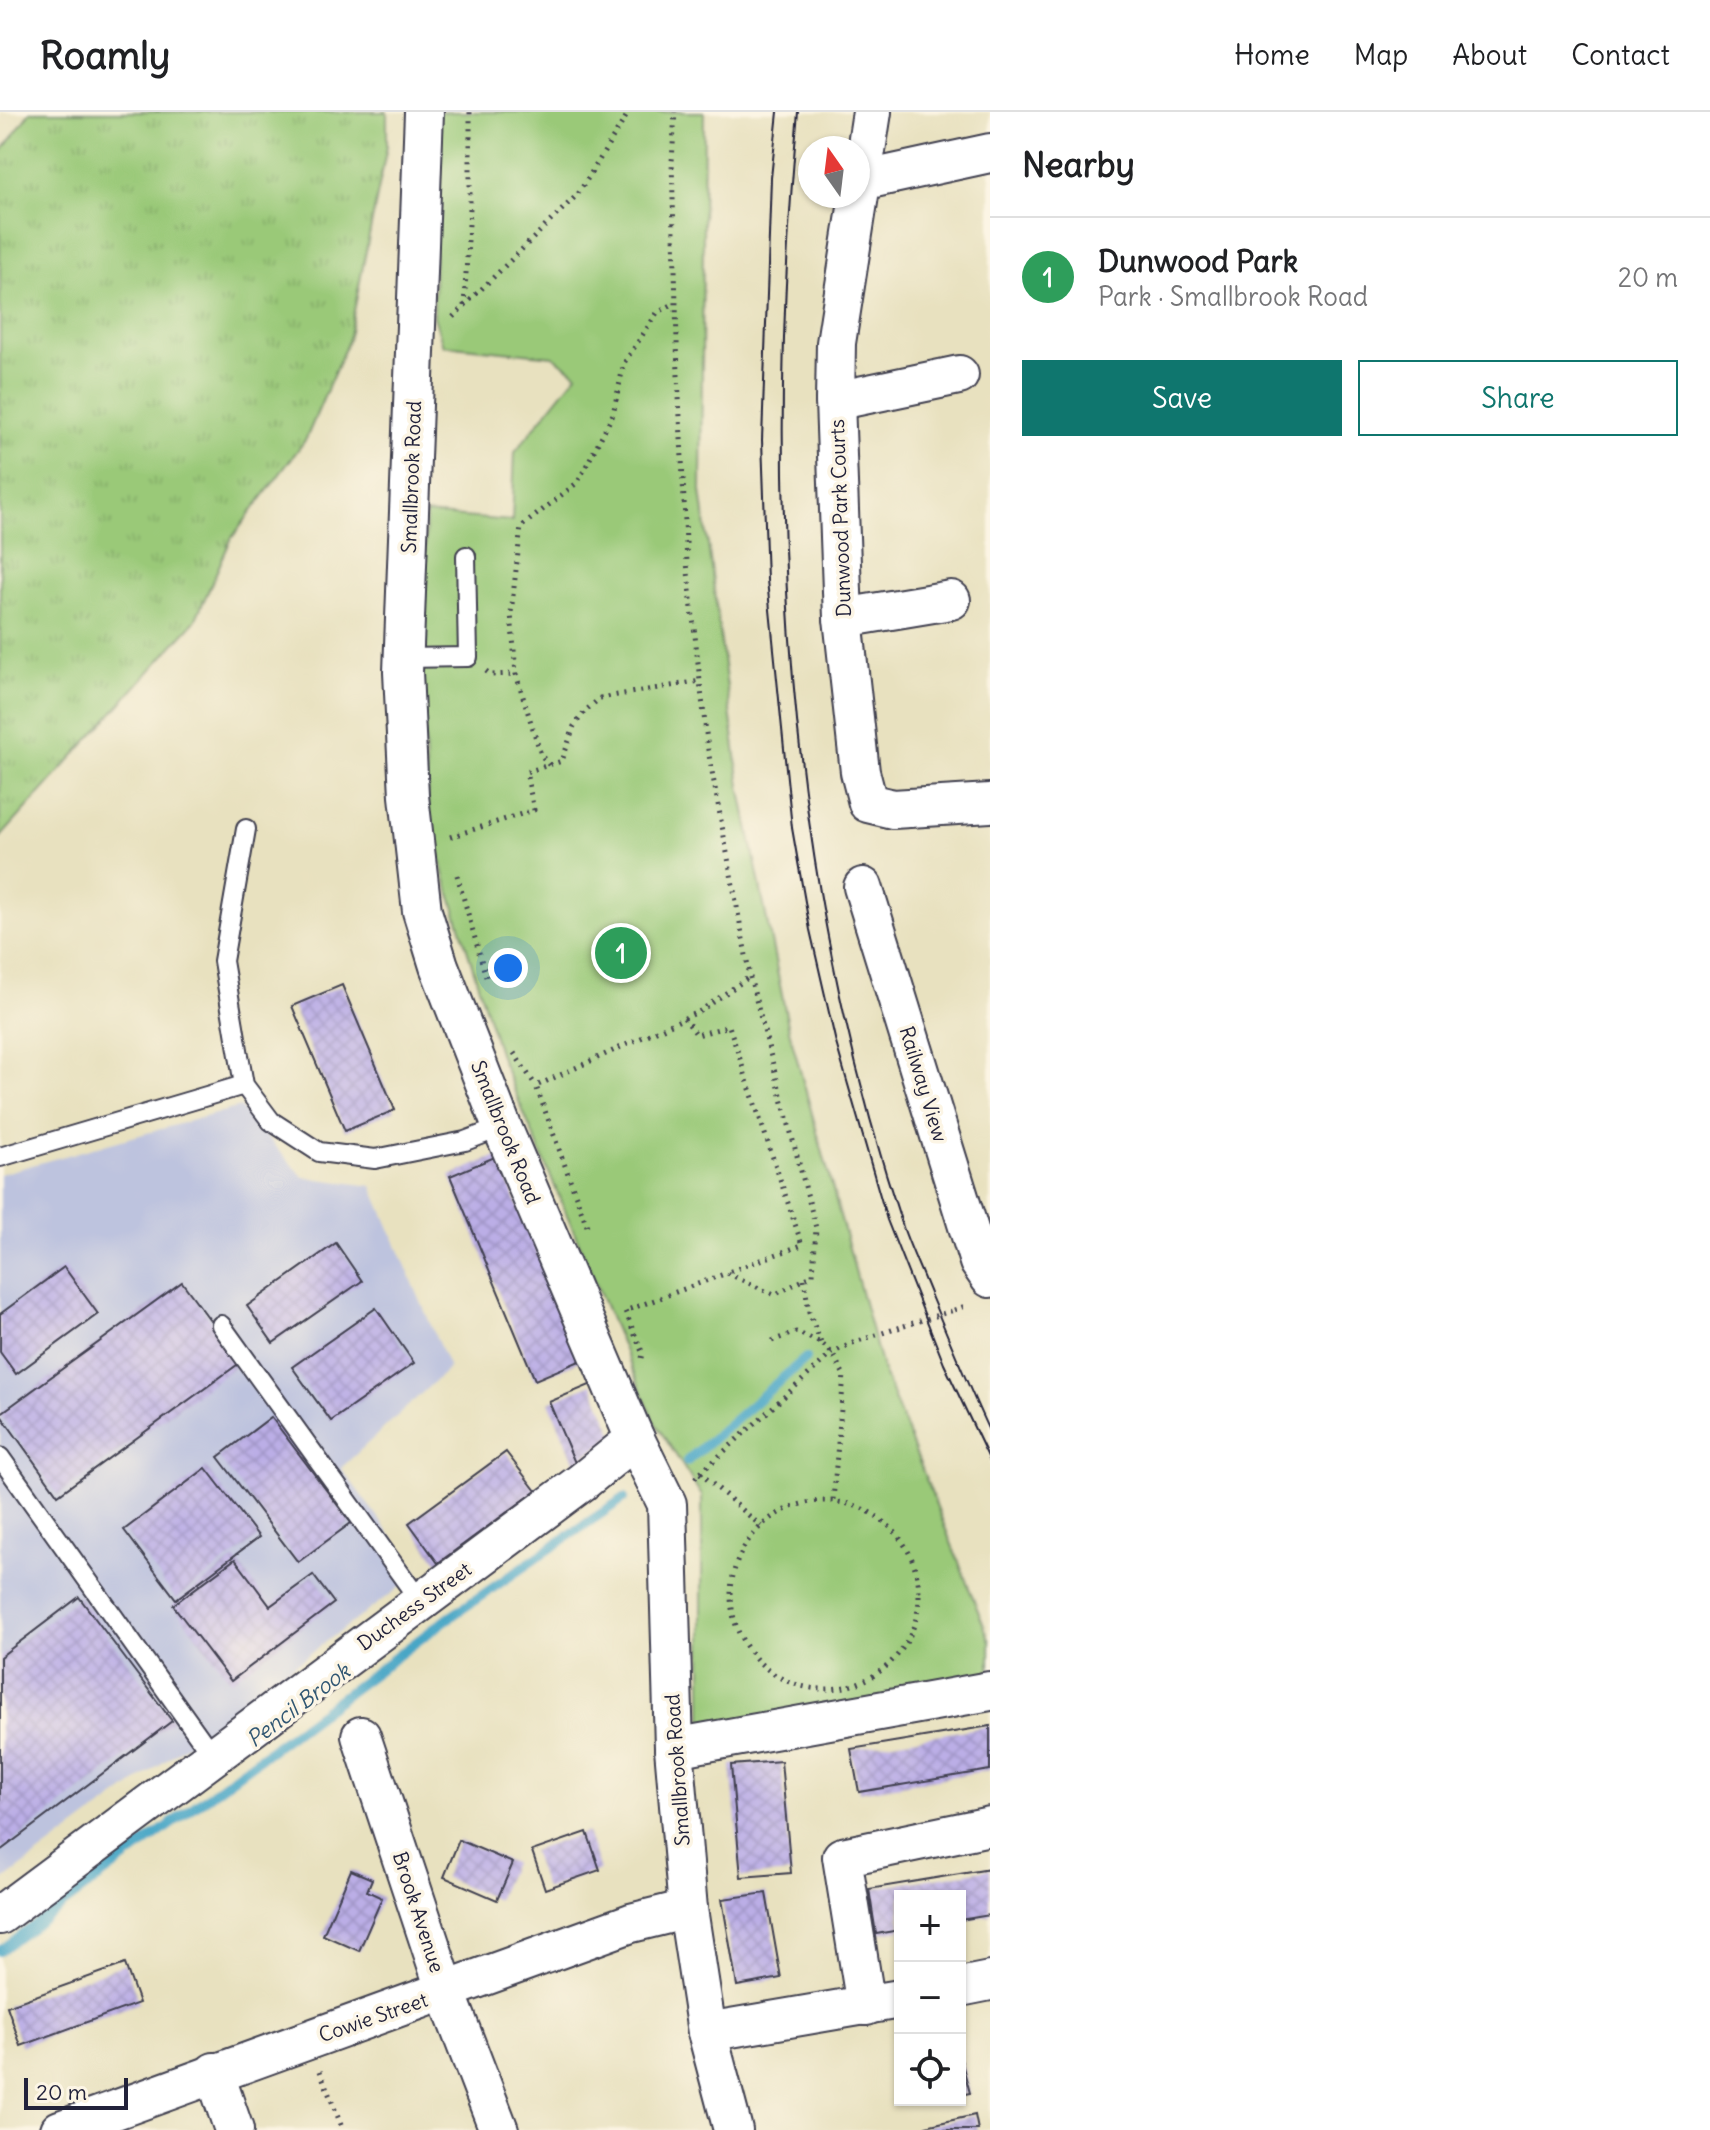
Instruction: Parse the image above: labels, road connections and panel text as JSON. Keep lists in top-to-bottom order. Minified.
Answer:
{"streets":{"street":["Smallbrook Road","Dunwood Park Courts","Railway View","Duchess Street","Brook Avenue","Cowie Street"]},"crossings":[["Smallbrook Road","Duchess Street"],["Smallbrook Road","Cowie Street"],["Brook Avenue","Cowie Street"]],"water":["Pencil Brook"],"scale_bar":"20 m","north":"top","page":{"header":"Roamly","nav":["Home","Map","About","Contact"],"heading":"Nearby","list":[{"mark":"1","name":"Dunwood Park","note":"Park · Smallbrook Road","value":"20 m"}],"buttons":["Save","Share"],"pins":"1","map_buttons":["+","−"],"scale":"20 m"}}
